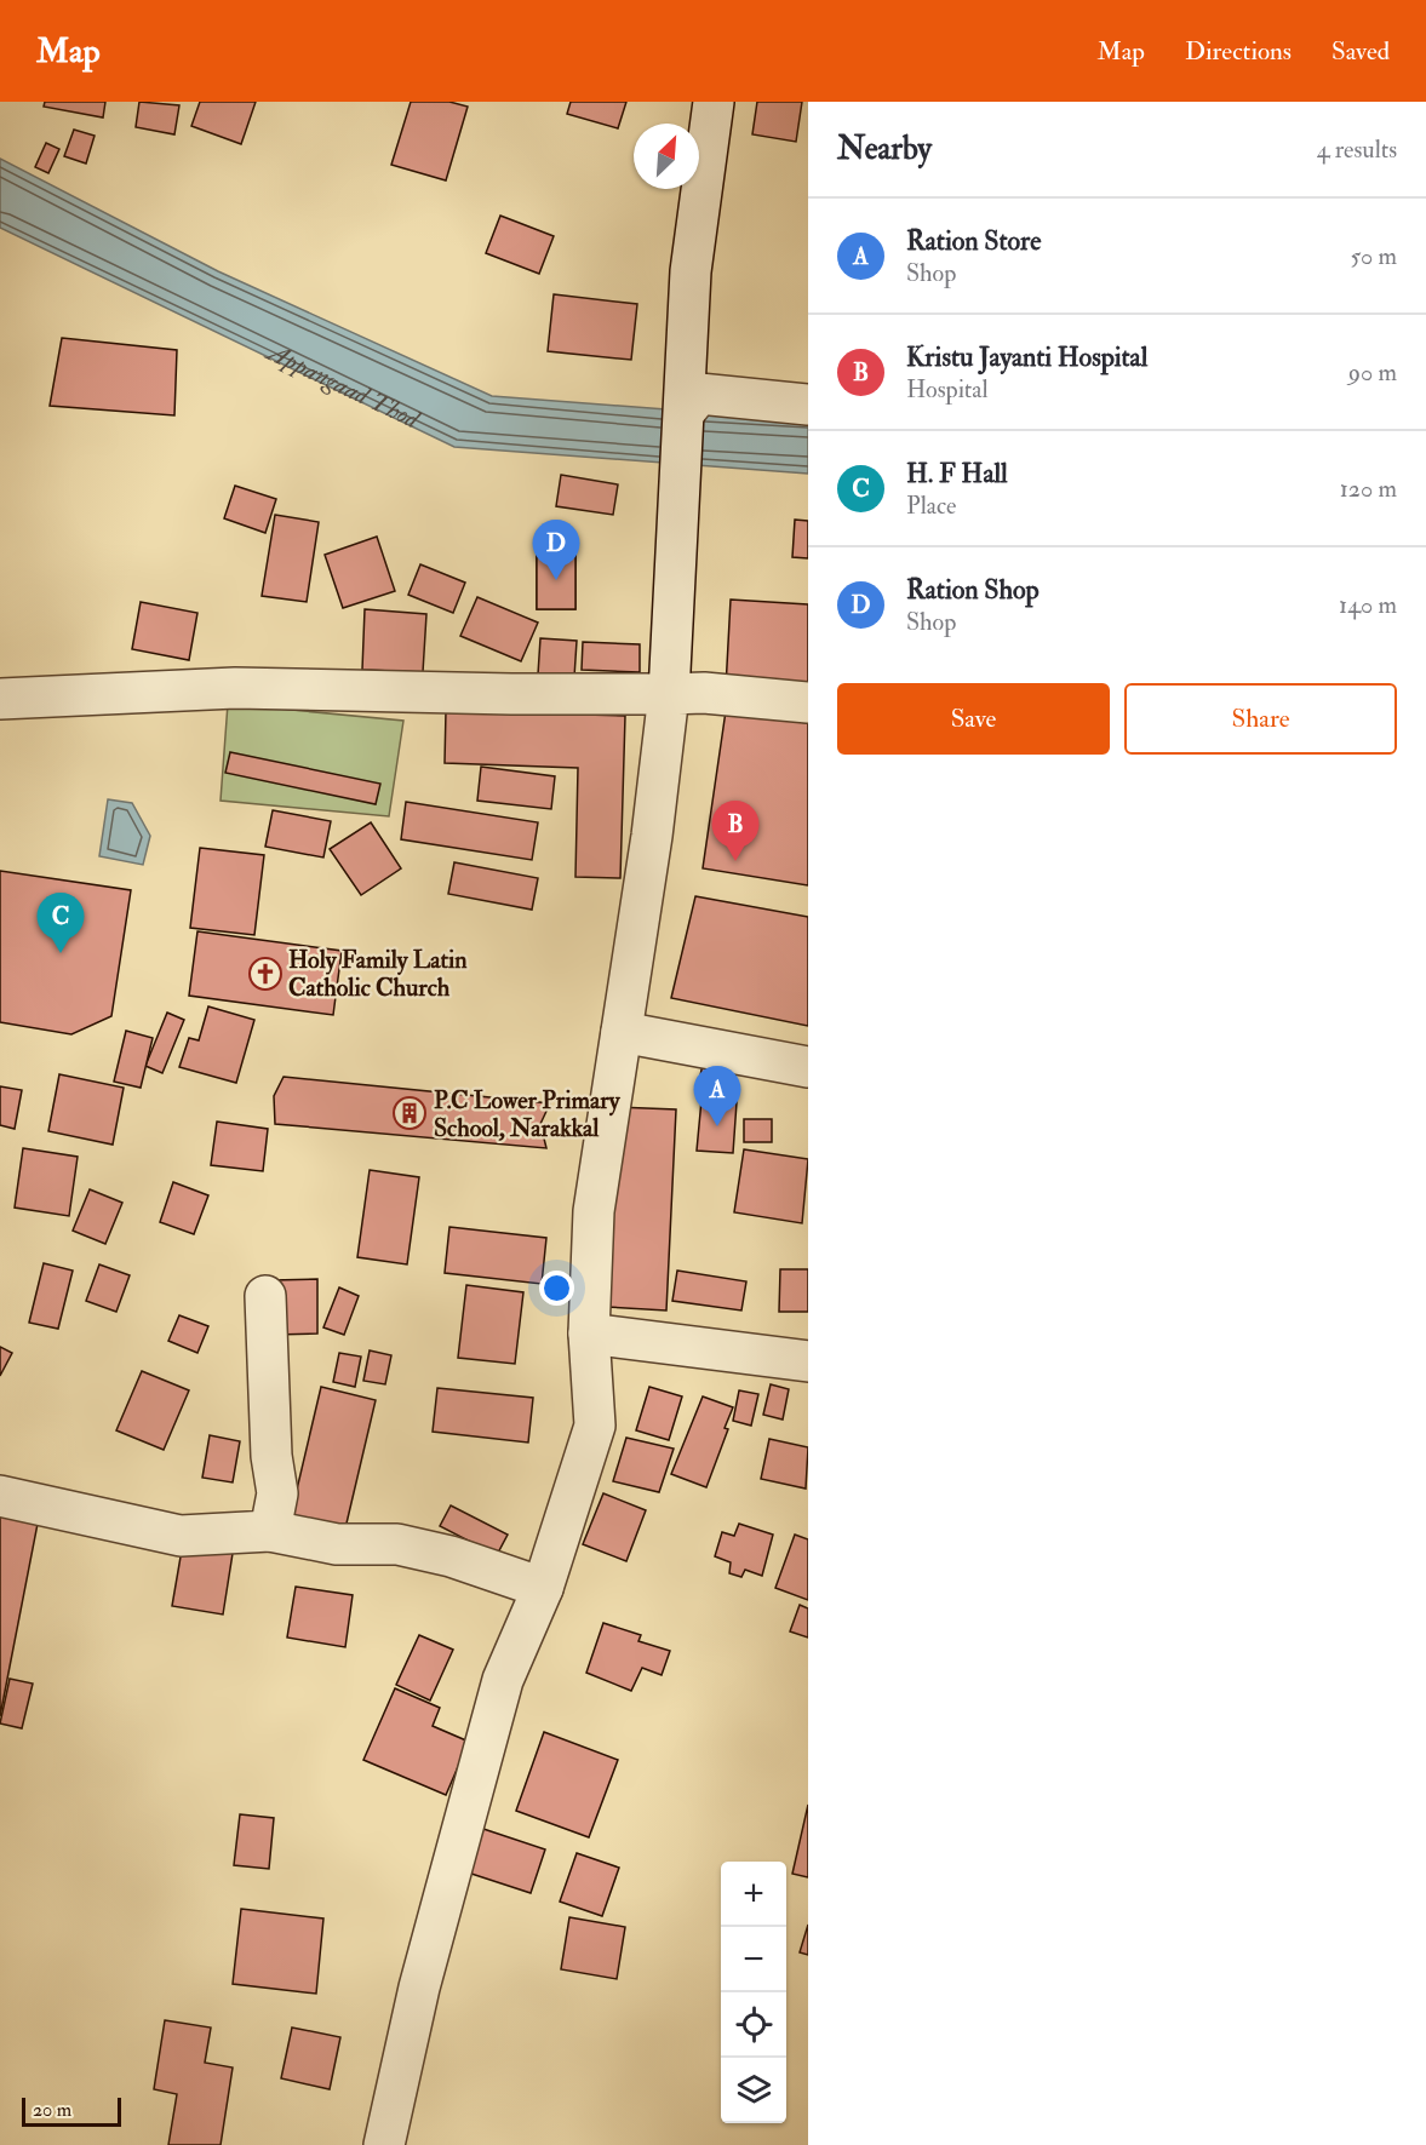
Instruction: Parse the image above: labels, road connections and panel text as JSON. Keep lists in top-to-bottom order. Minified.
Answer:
{"water":["Appangaad Thod"],"places":{"church":["Holy Family Latin Catholic Church"],"building":["P.C Lower Primary School, Narakkal"]},"scale_bar":"20 m","north":"top right","page":{"header":"Map","nav":["Map","Directions","Saved"],"heading":["Nearby","4 results"],"list":[{"mark":"A","name":"Ration Store","note":"Shop","value":"50 m"},{"mark":"B","name":"Kristu Jayanti Hospital","note":"Hospital","value":"90 m"},{"mark":"C","name":"H. F Hall","note":"Place","value":"120 m"},{"mark":"D","name":"Ration Shop","note":"Shop","value":"140 m"}],"pins":["D","B","C","A"],"buttons":["Save","Share"],"map_buttons":["+","−"],"scale":"20 m"}}
